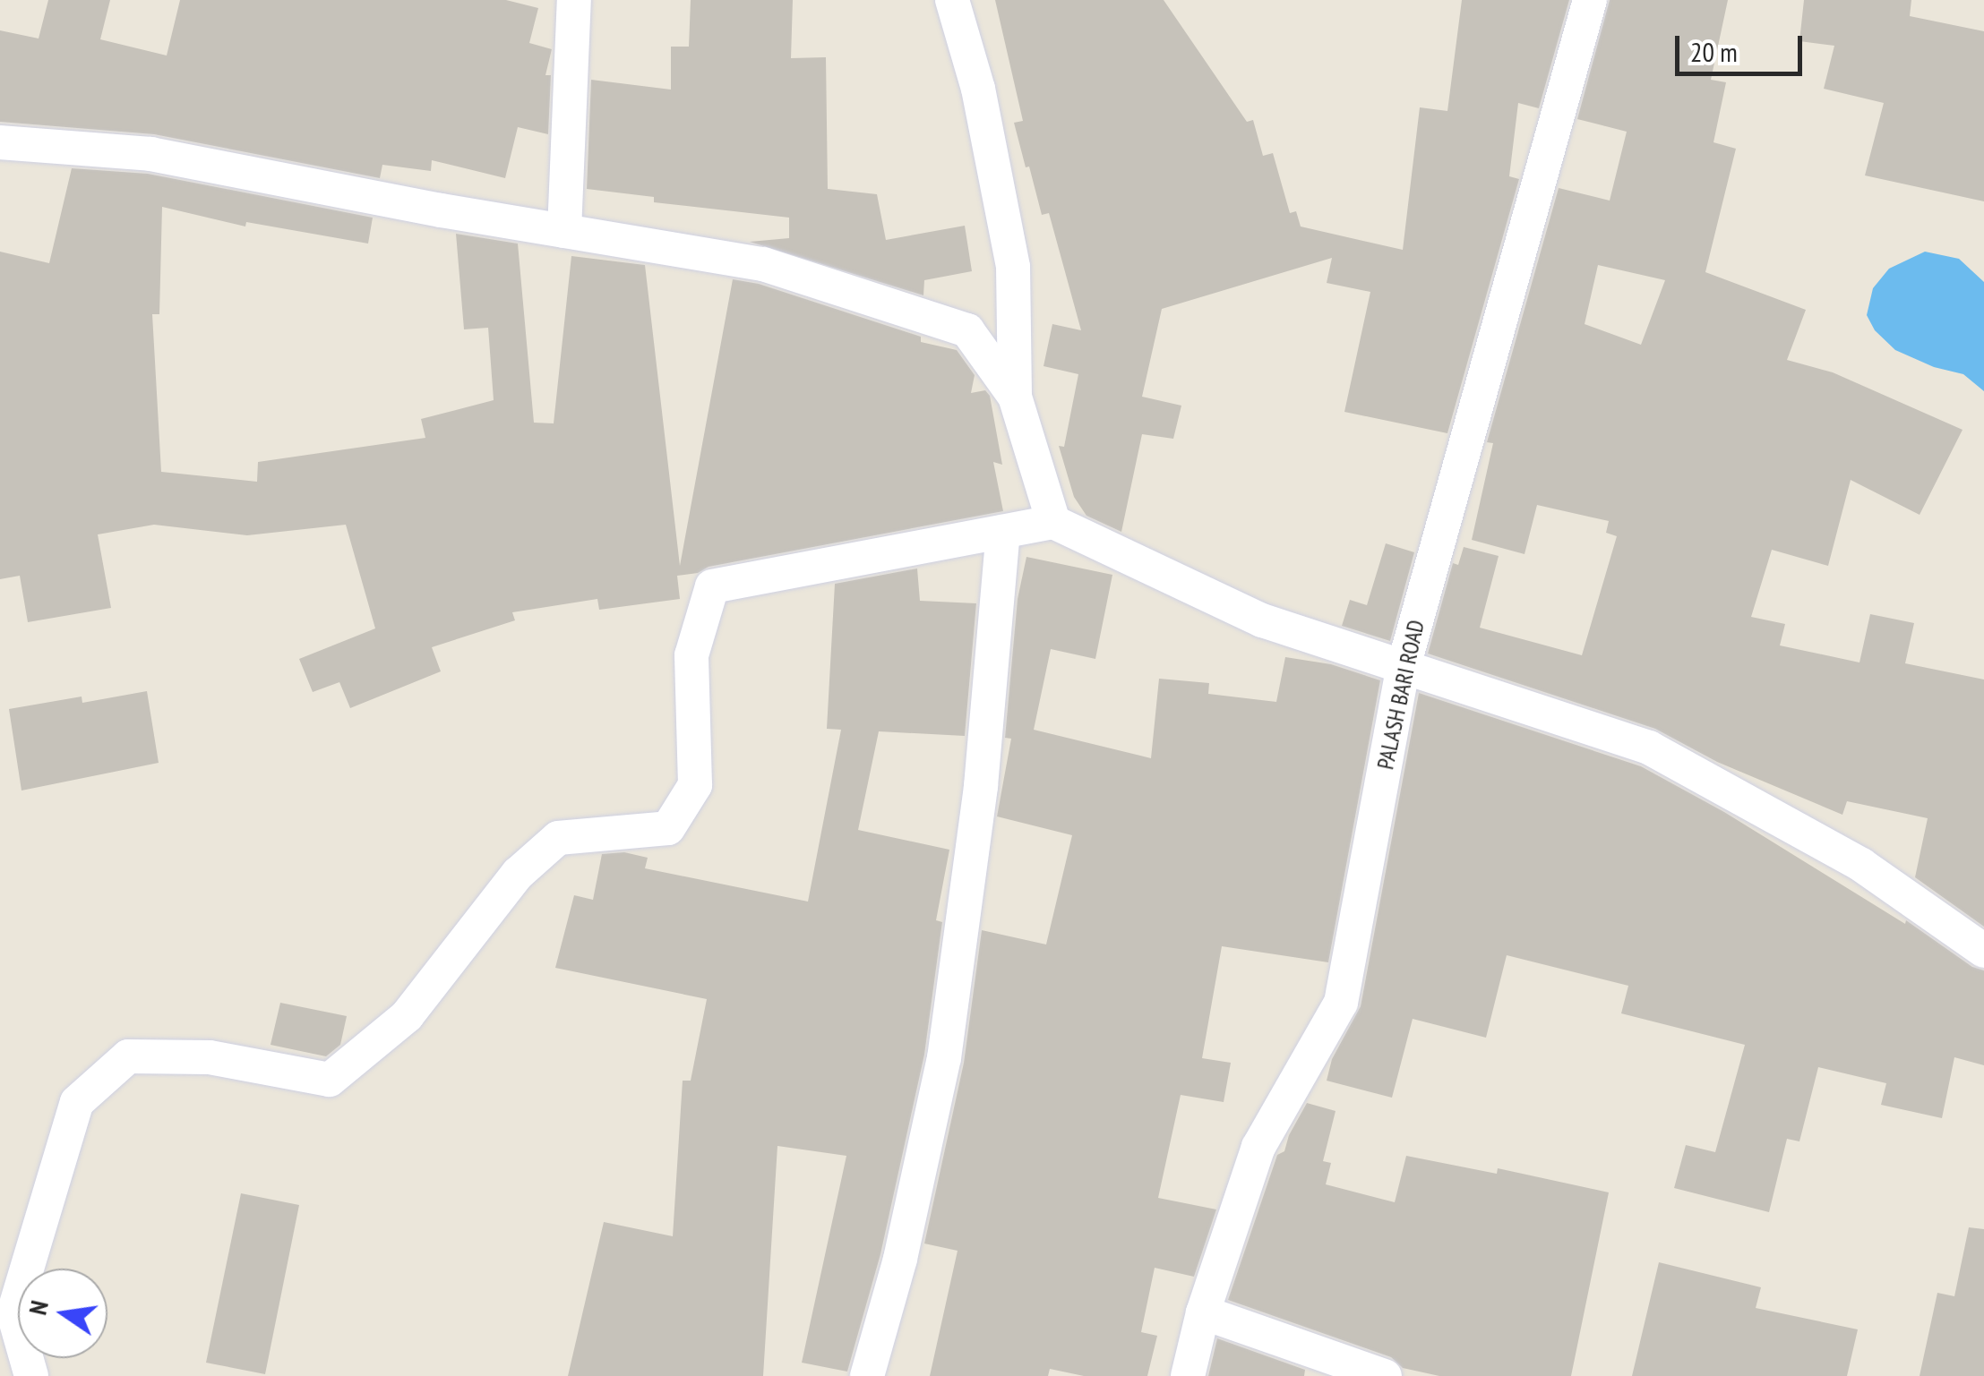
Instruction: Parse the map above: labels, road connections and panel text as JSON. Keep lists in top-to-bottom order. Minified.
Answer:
{"streets":{"street":["PALASH BARI ROAD"]},"scale_bar":"20 m","north":"left"}
